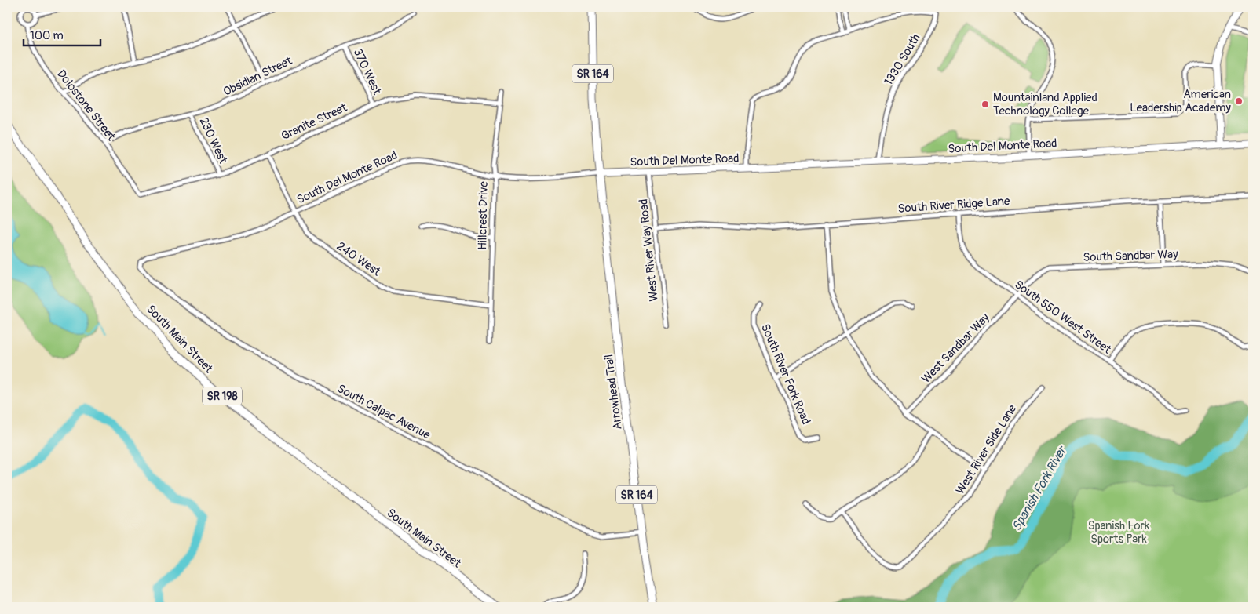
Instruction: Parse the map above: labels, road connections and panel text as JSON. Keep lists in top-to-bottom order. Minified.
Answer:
{"streets":{"main road":["SR 164","South Main Street","Arrowhead Trail","SR 198"],"street":["1330 South","370 West","Obsidian Street","Dolostone Street","Granite Street","230 West","South Del Monte Road","South River Ridge Lane","Hillcrest Drive","West River Way Road","South Sandbar Way","240 West","South 550 West Street","West Sandbar Way","South River Fork Road","South Calpac Avenue","West River Side Lane"]},"crossings":[["1330 South","South Del Monte Road"],["370 West","Obsidian Street"],["370 West","Granite Street"],["SR 164","South Del Monte Road"],["SR 164","Arrowhead Trail"],["Obsidian Street","Dolostone Street"],["Obsidian Street","230 West"],["Dolostone Street","Granite Street"],["Granite Street","230 West"],["Granite Street","Hillcrest Drive"],["Granite Street","240 West"],["South Del Monte Road","Hillcrest Drive"],["South Del Monte Road","West River Way Road"],["South Del Monte Road","240 West"],["South Del Monte Road","Arrowhead Trail"],["South Del Monte Road","South Calpac Avenue"],["South River Ridge Lane","West River Way Road"],["South River Ridge Lane","South 550 West Street"],["Hillcrest Drive","240 West"],["South Sandbar Way","South 550 West Street"],["South Sandbar Way","West Sandbar Way"],["South 550 West Street","West Sandbar Way"],["Arrowhead Trail","South Calpac Avenue"]],"water":["Spanish Fork River"],"parks":["Spanish Fork Sports Park"],"places":["American Leadership Academy","Mountainland Applied Technology College"],"scale_bar":"100 m"}
